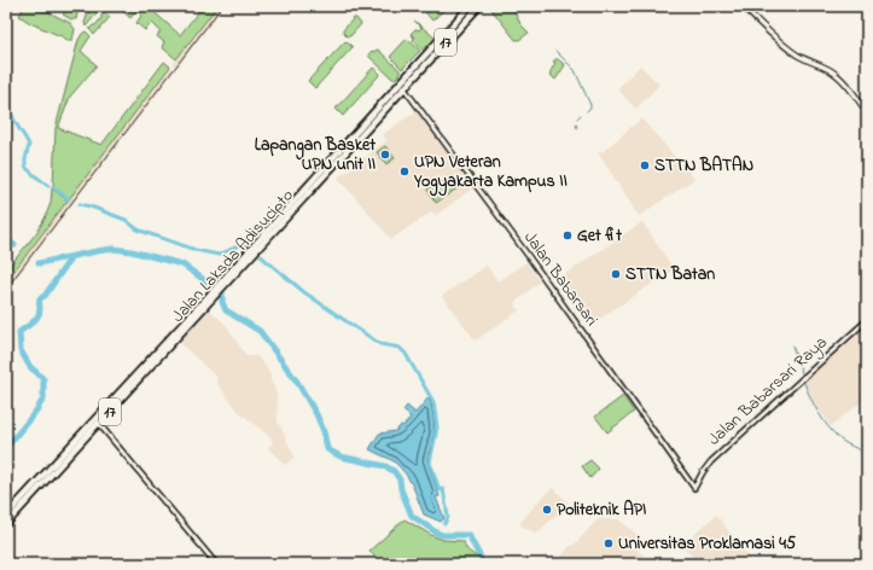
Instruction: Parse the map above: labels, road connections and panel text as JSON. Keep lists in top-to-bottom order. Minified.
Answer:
{"streets":{"highway":["17","Jalan Laksda Adisucipto"],"street":["Jalan Babarsari","Jalan Babarsari Raya"]},"crossings":[["17","Jalan Laksda Adisucipto"],["Jalan Laksda Adisucipto","Jalan Babarsari"],["Jalan Babarsari","Jalan Babarsari Raya"]],"places":["Lapangan Basket UPN unit II","STTN BATAN","UPN Veteran Yogyakarta Kampus II","Get fit","STTN Batan","Politeknik API","Universitas Proklamasi 45"]}
